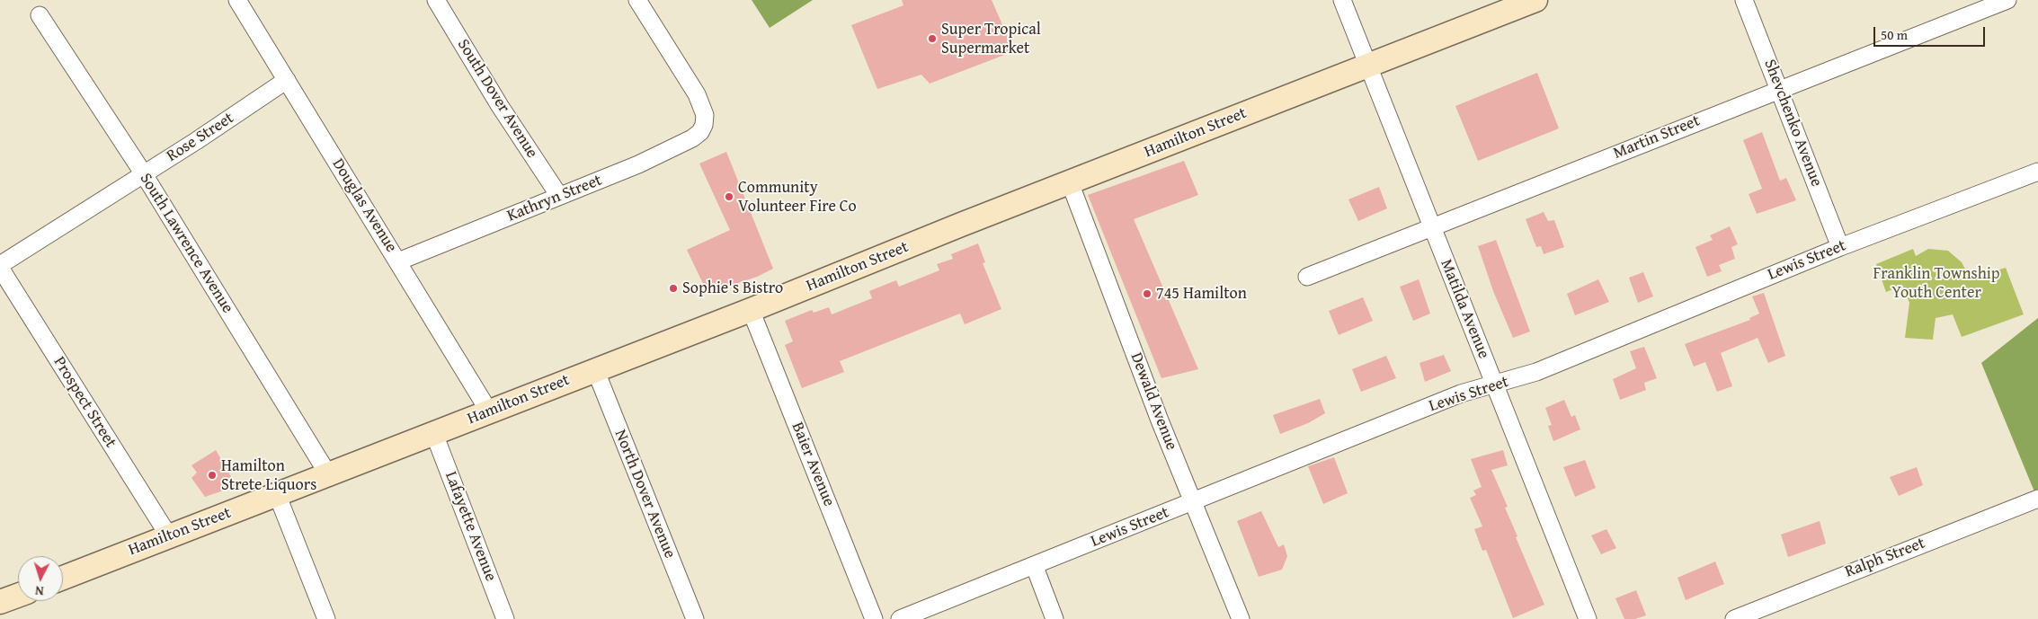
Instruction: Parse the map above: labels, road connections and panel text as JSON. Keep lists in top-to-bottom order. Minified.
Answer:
{"streets":{"street":["South Dover Avenue","Shevchenko Avenue","Hamilton Street","Rose Street","Martin Street","Kathryn Street","Douglas Avenue","South Lawrence Avenue","Lewis Street","Matilda Avenue","Dewald Avenue","Prospect Street","Baier Avenue","North Dover Avenue","Lafayette Avenue","Ralph Street"]},"crossings":[["South Dover Avenue","Kathryn Street"],["Shevchenko Avenue","Martin Street"],["Shevchenko Avenue","Lewis Street"],["Hamilton Street","Douglas Avenue"],["Hamilton Street","South Lawrence Avenue"],["Hamilton Street","Matilda Avenue"],["Hamilton Street","Dewald Avenue"],["Hamilton Street","Prospect Street"],["Hamilton Street","Baier Avenue"],["Hamilton Street","North Dover Avenue"],["Hamilton Street","Lafayette Avenue"],["Rose Street","Douglas Avenue"],["Rose Street","South Lawrence Avenue"],["Rose Street","Prospect Street"],["Martin Street","Matilda Avenue"],["Kathryn Street","Douglas Avenue"],["Lewis Street","Matilda Avenue"],["Lewis Street","Dewald Avenue"]],"parks":["Franklin Township Youth Center"],"places":["Super Tropical Supermarket","Community Volunteer Fire Co","Sophie's Bistro","745 Hamilton","Hamilton Strete Liquors"],"scale_bar":"50 m","north":"bottom"}
